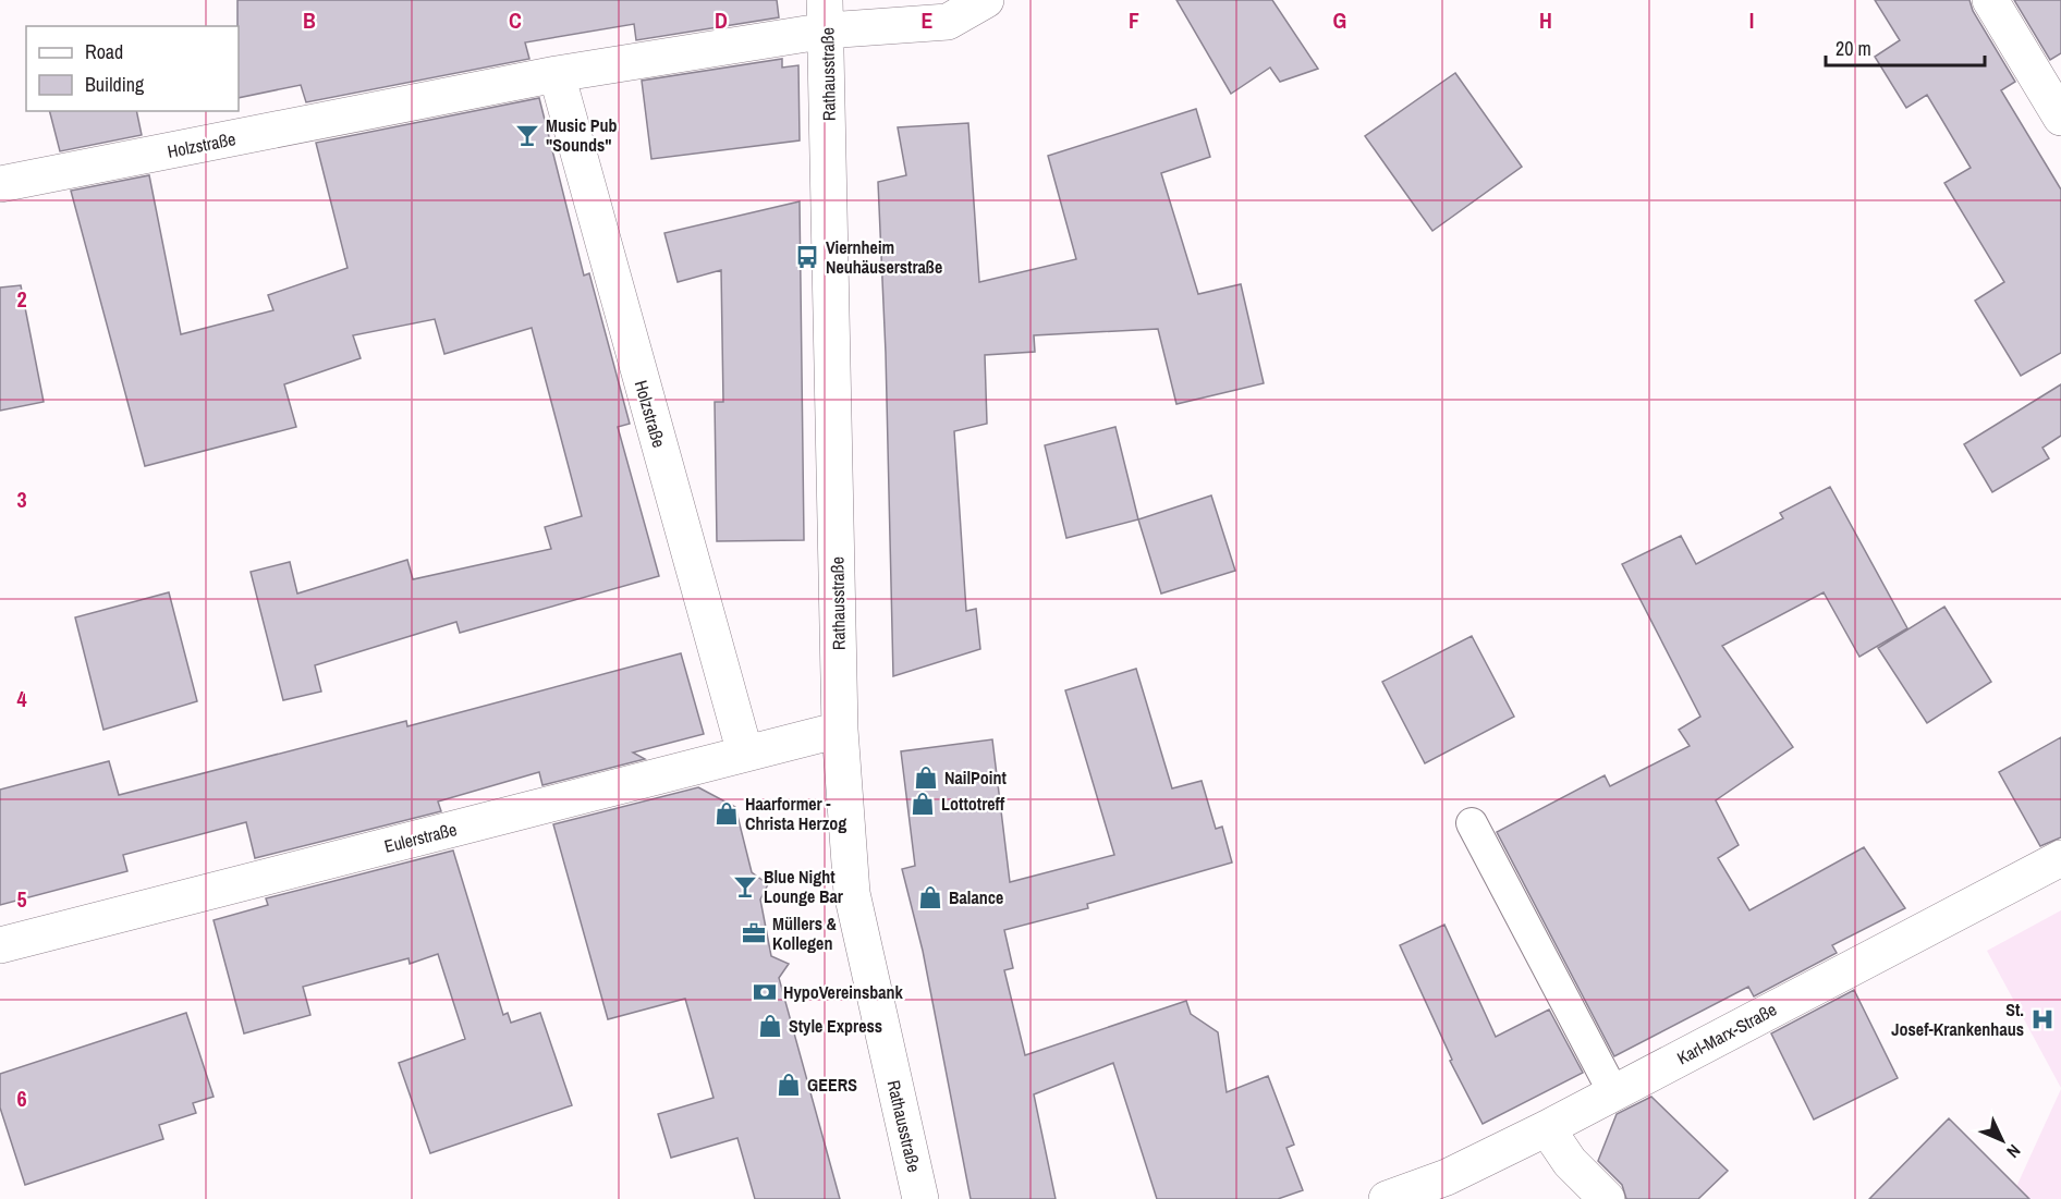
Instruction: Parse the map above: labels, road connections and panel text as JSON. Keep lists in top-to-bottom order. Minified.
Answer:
{"streets":{"street":["Rathausstraße","Holzstraße","Eulerstraße","Karl-Marx-Straße"]},"crossings":[["Rathausstraße","Holzstraße"],["Rathausstraße","Eulerstraße"],["Holzstraße","Eulerstraße"]],"places":{"bar":["Music Pub \"Sounds\"","Blue Night Lounge Bar"],"bus stop":["Viernheim Neuhäuserstraße"],"shop":["NailPoint","Lottotreff","Haarformer - Christa Herzog","Balance","Style Express","GEERS"],"office":["Müllers & Kollegen"],"bank":["HypoVereinsbank"],"hospital":["St. Josef-Krankenhaus"]},"legend":["Road","Building"],"scale_bar":"20 m","north":"bottom right","grid":{"columns":["B","C","D","E","F","G","H","I"],"rows":["2","3","4","5","6"]}}
